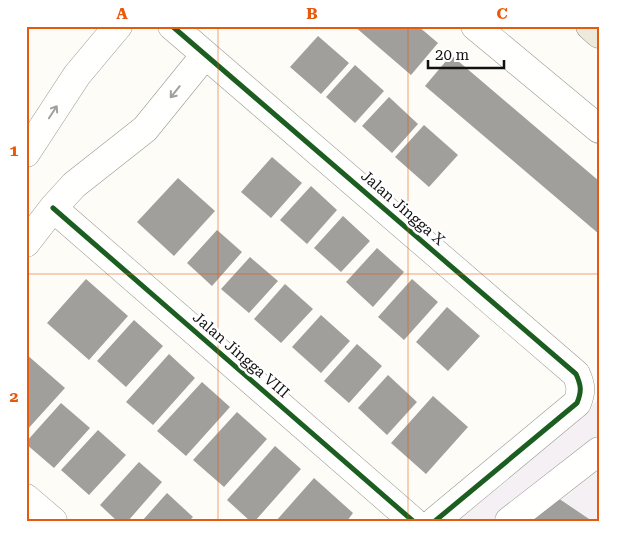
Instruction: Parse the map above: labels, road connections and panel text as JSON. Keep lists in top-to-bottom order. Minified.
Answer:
{"streets":{"street":["Jalan Jingga X","Jalan Jingga VIII"]},"scale_bar":"20 m","grid":{"columns":["A","B","C"],"rows":["1","2"]}}
